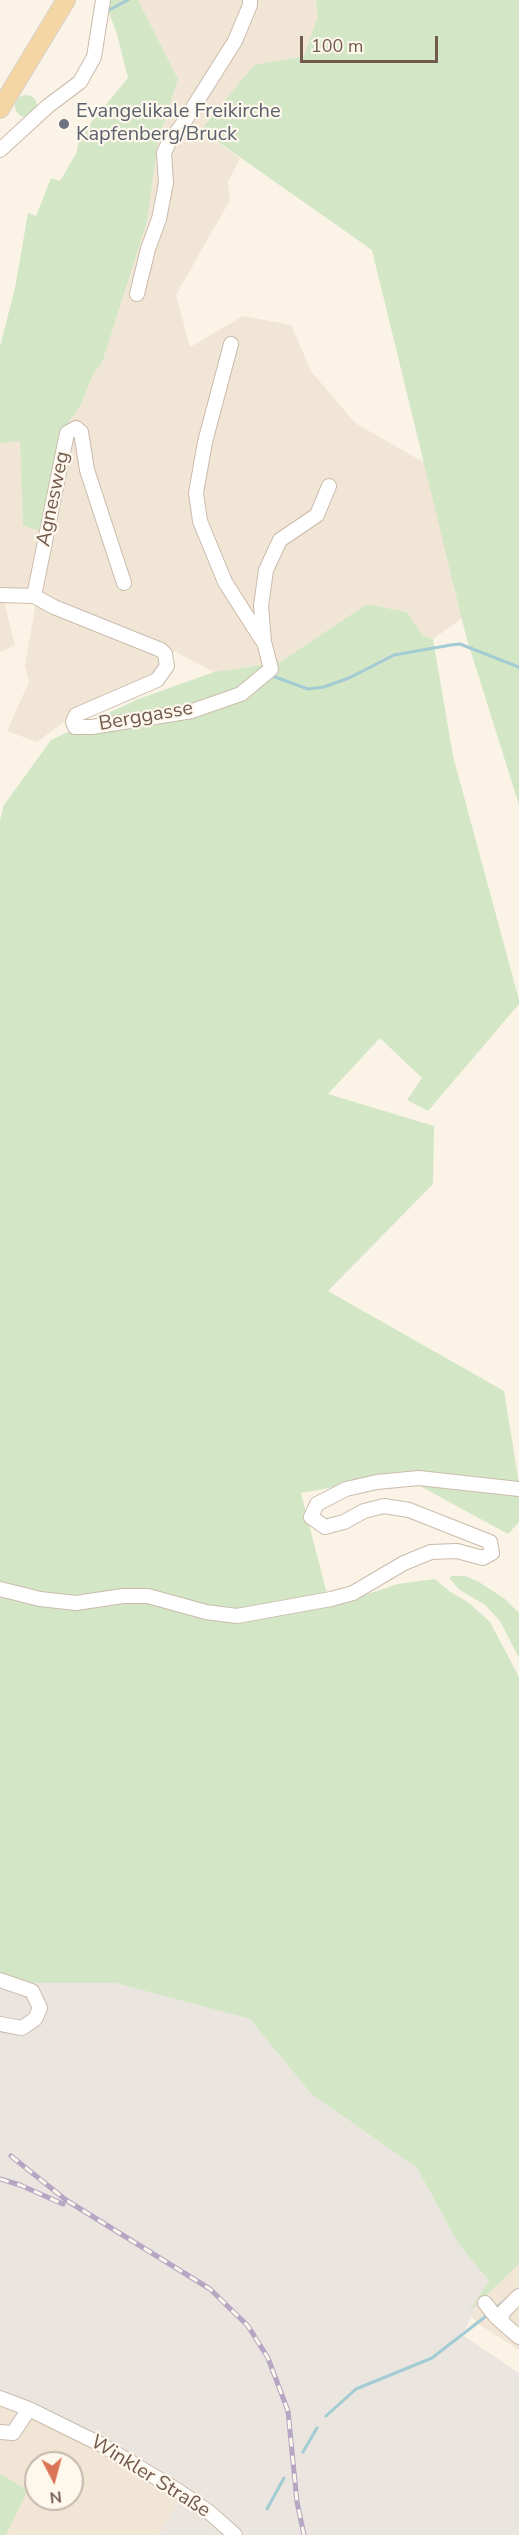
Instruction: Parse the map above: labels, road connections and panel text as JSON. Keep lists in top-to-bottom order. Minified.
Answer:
{"streets":{"street":["Agnesweg","Berggasse","Winkler Straße"]},"crossings":[["Agnesweg","Berggasse"]],"places":["Evangelikale Freikirche Kapfenberg/Bruck"],"scale_bar":"100 m","north":"bottom"}
